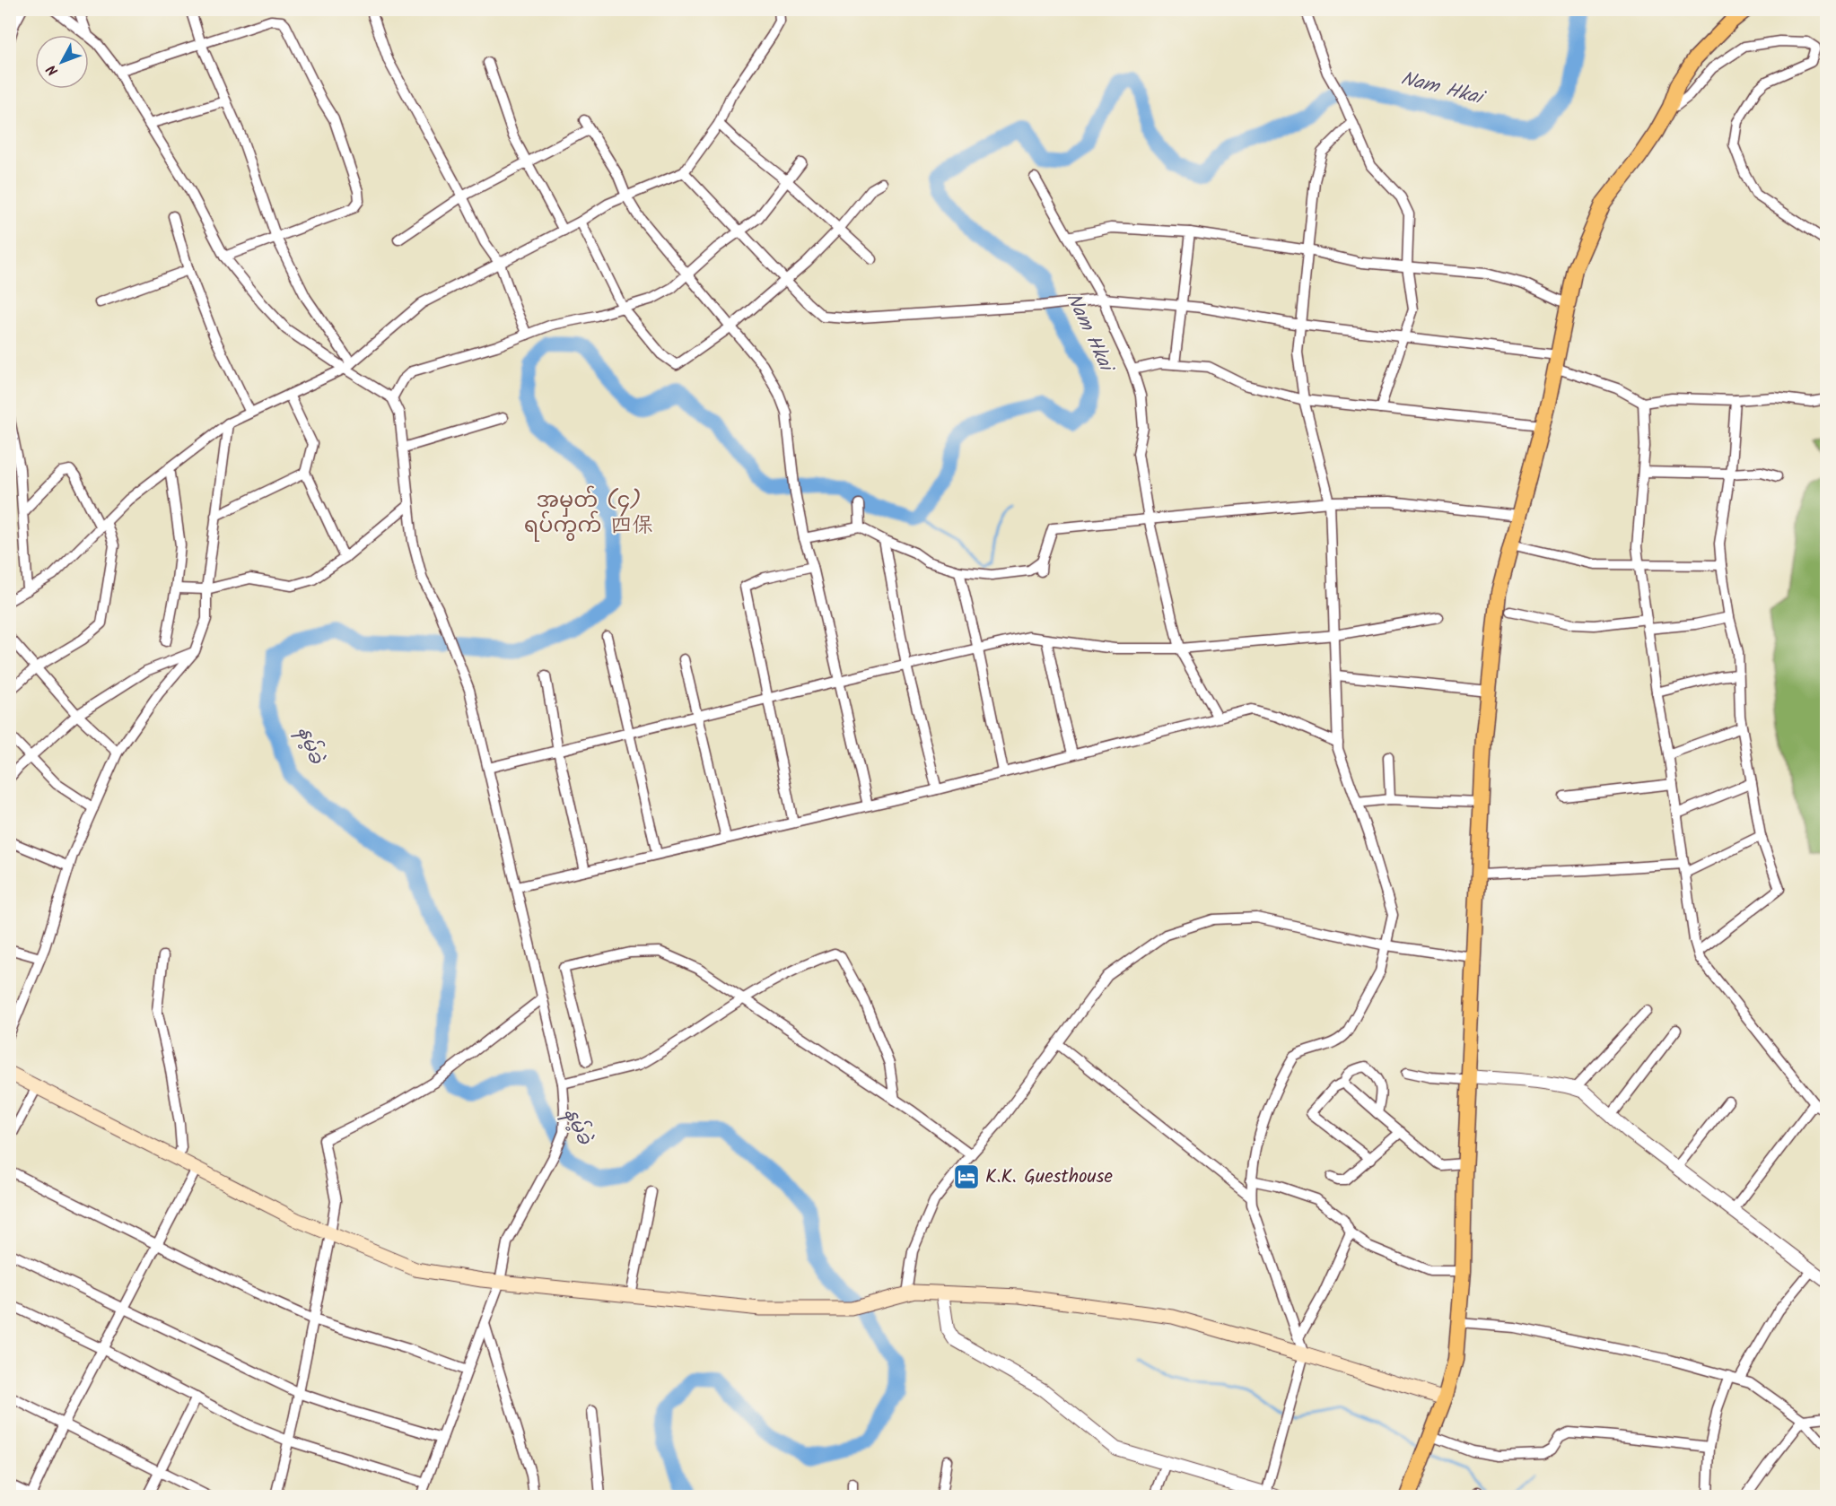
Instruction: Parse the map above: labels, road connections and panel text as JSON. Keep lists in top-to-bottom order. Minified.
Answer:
{"districts":["အမှတ် (၄) ရပ်ကွက် 四保"],"water":["Nam Hkai","နမ့်ခဲ"],"places":{"hotel":["K.K. Guesthouse"]},"north":"bottom left"}
